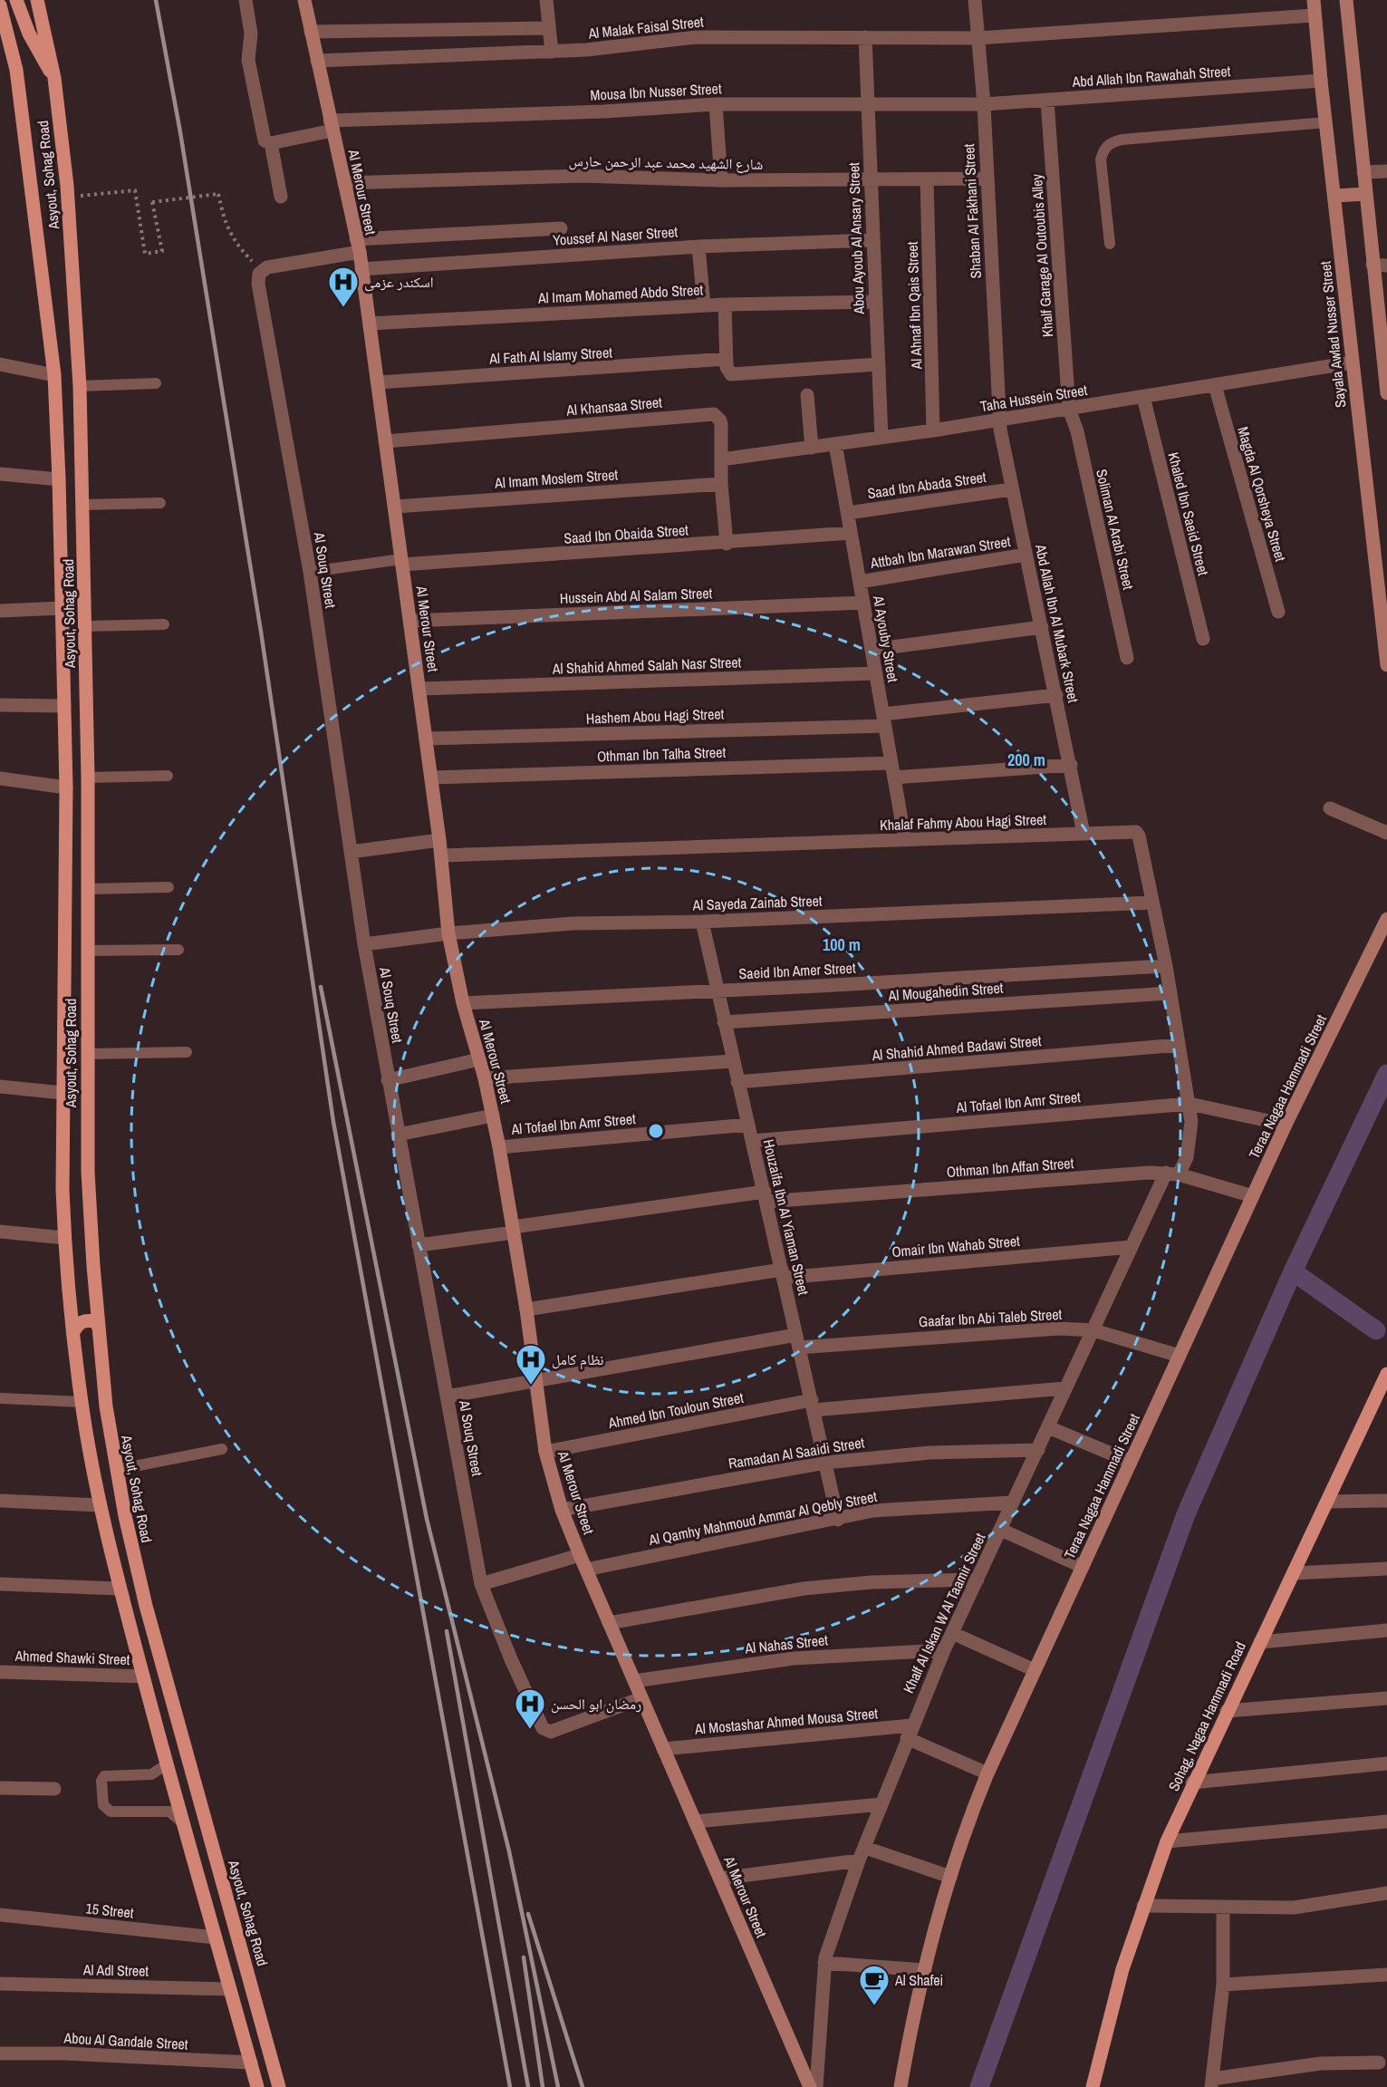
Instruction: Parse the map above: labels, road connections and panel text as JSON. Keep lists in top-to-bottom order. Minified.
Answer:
{"streets":{"main road":["Asyout, Sohag Road","Sohag, Nagaa Hammadi Road"],"street":["Al Malak Faisal Street","Abd Allah Ibn Rawahah Street","Mousa Ibn Nusser Street","شارع الشهيد محمد عبد الرحمن حارس","Al Merour Street","Shaban Al Fakhani Street","Youssef Al Naser Street","Abou Ayoub Al Ansary Street","Khalf Garage Al Outoubis Alley","Al Imam Mohamed Abdo Street","Al Ahnaf Ibn Qais Street","Sayala Awlad Nusser Street","Al Fath Al Islamy Street","Taha Hussein Street","Al Khansaa Street","Al Imam Moslem Street","Saad Ibn Abada Street","Magda Al Qorsheya Street","Khaled Ibn Saeid Street","Soliman Al Arabi Street","Saad Ibn Obaida Street","Attbah Ibn Marawan Street","Al Souq Street","Hussein Abd Al Salam Street","Abd Allah Ibn Al Mubark Street","Al Ayouby Street","Al Shahid Ahmed Salah Nasr Street","Hashem Abou Hagi Street","Othman Ibn Talha Street","Khalaf Fahmy Abou Hagi Street","Al Sayeda Zainab Street","Saeid Ibn Amer Street","Al Mougahedin Street","Al Shahid Ahmed Badawi Street","Teraa Nagaa Hammadi Street","Al Tofael Ibn Amr Street","Othman Ibn Affan Street","Houzaifa Ibn Al Yiaman Street","Omair Ibn Wahab Street","Gaafar Ibn Abi Taleb Street","Ahmed Ibn Touloun Street","Ramadan Al Saaidi Street","Al Qamhy Mahmoud Ammar Al Qebly Street","Khalf Al Iskan W Al Taamir Street","Al Nahas Street","Ahmed Shawki Street","Al Mostashar Ahmed Mousa Street","15 Street","Al Adl Street","Abou Al Gandale Street"]},"crossings":[["Al Malak Faisal Street","Al Merour Street"],["Al Malak Faisal Street","Shaban Al Fakhani Street"],["Al Malak Faisal Street","Abou Ayoub Al Ansary Street"],["Al Malak Faisal Street","Sayala Awlad Nusser Street"],["Abd Allah Ibn Rawahah Street","Mousa Ibn Nusser Street"],["Abd Allah Ibn Rawahah Street","Shaban Al Fakhani Street"],["Abd Allah Ibn Rawahah Street","Khalf Garage Al Outoubis Alley"],["Abd Allah Ibn Rawahah Street","Sayala Awlad Nusser Street"],["Mousa Ibn Nusser Street","Al Merour Street"],["Mousa Ibn Nusser Street","Shaban Al Fakhani Street"],["Mousa Ibn Nusser Street","Abou Ayoub Al Ansary Street"],["شارع الشهيد محمد عبد الرحمن حارس","Al Merour Street"],["شارع الشهيد محمد عبد الرحمن حارس","Shaban Al Fakhani Street"],["شارع الشهيد محمد عبد الرحمن حارس","Abou Ayoub Al Ansary Street"],["شارع الشهيد محمد عبد الرحمن حارس","Al Ahnaf Ibn Qais Street"],["Asyout, Sohag Road","Ahmed Shawki Street"],["Asyout, Sohag Road","15 Street"],["Asyout, Sohag Road","Al Adl Street"],["Asyout, Sohag Road","Abou Al Gandale Street"],["Al Merour Street","Youssef Al Naser Street"],["Al Merour Street","Al Imam Mohamed Abdo Street"],["Al Merour Street","Al Fath Al Islamy Street"],["Al Merour Street","Al Khansaa Street"],["Al Merour Street","Al Imam Moslem Street"],["Al Merour Street","Saad Ibn Obaida Street"],["Al Merour Street","Al Souq Street"],["Al Merour Street","Hussein Abd Al Salam Street"],["Al Merour Street","Al Shahid Ahmed Salah Nasr Street"],["Al Merour Street","Hashem Abou Hagi Street"],["Al Merour Street","Othman Ibn Talha Street"],["Al Merour Street","Khalaf Fahmy Abou Hagi Street"],["Al Merour Street","Al Sayeda Zainab Street"],["Al Merour Street","Saeid Ibn Amer Street"],["Al Merour Street","Al Tofael Ibn Amr Street"],["Al Merour Street","Othman Ibn Affan Street"],["Al Merour Street","Omair Ibn Wahab Street"],["Al Merour Street","Gaafar Ibn Abi Taleb Street"],["Al Merour Street","Ahmed Ibn Touloun Street"],["Al Merour Street","Ramadan Al Saaidi Street"],["Al Merour Street","Al Qamhy Mahmoud Ammar Al Qebly Street"],["Al Merour Street","Al Nahas Street"],["Al Merour Street","Al Mostashar Ahmed Mousa Street"],["Shaban Al Fakhani Street","Taha Hussein Street"],["Shaban Al Fakhani Street","Abd Allah Ibn Al Mubark Street"],["Youssef Al Naser Street","Abou Ayoub Al Ansary Street"],["Abou Ayoub Al Ansary Street","Al Imam Mohamed Abdo Street"],["Abou Ayoub Al Ansary Street","Taha Hussein Street"],["Khalf Garage Al Outoubis Alley","Taha Hussein Street"],["Khalf Garage Al Outoubis Alley","Soliman Al Arabi Street"],["Al Ahnaf Ibn Qais Street","Taha Hussein Street"],["Sayala Awlad Nusser Street","Taha Hussein Street"],["Taha Hussein Street","Al Khansaa Street"],["Taha Hussein Street","Magda Al Qorsheya Street"],["Taha Hussein Street","Khaled Ibn Saeid Street"],["Taha Hussein Street","Soliman Al Arabi Street"],["Taha Hussein Street","Abd Allah Ibn Al Mubark Street"],["Taha Hussein Street","Al Ayouby Street"],["Al Khansaa Street","Al Imam Moslem Street"],["Al Khansaa Street","Saad Ibn Obaida Street"],["Saad Ibn Abada Street","Abd Allah Ibn Al Mubark Street"],["Saad Ibn Abada Street","Al Ayouby Street"],["Saad Ibn Obaida Street","Al Ayouby Street"],["Attbah Ibn Marawan Street","Abd Allah Ibn Al Mubark Street"],["Attbah Ibn Marawan Street","Al Ayouby Street"],["Al Souq Street","Al Sayeda Zainab Street"],["Al Souq Street","Othman Ibn Affan Street"],["Al Souq Street","Gaafar Ibn Abi Taleb Street"],["Hussein Abd Al Salam Street","Al Ayouby Street"],["Abd Allah Ibn Al Mubark Street","Hashem Abou Hagi Street"],["Abd Allah Ibn Al Mubark Street","Khalaf Fahmy Abou Hagi Street"],["Al Ayouby Street","Al Shahid Ahmed Salah Nasr Street"],["Al Ayouby Street","Hashem Abou Hagi Street"],["Al Ayouby Street","Othman Ibn Talha Street"],["Al Ayouby Street","Khalaf Fahmy Abou Hagi Street"],["Khalaf Fahmy Abou Hagi Street","Al Sayeda Zainab Street"],["Khalaf Fahmy Abou Hagi Street","Saeid Ibn Amer Street"],["Khalaf Fahmy Abou Hagi Street","Al Mougahedin Street"],["Khalaf Fahmy Abou Hagi Street","Al Shahid Ahmed Badawi Street"],["Khalaf Fahmy Abou Hagi Street","Al Tofael Ibn Amr Street"],["Khalaf Fahmy Abou Hagi Street","Othman Ibn Affan Street"],["Khalaf Fahmy Abou Hagi Street","Khalf Al Iskan W Al Taamir Street"],["Al Sayeda Zainab Street","Houzaifa Ibn Al Yiaman Street"],["Saeid Ibn Amer Street","Houzaifa Ibn Al Yiaman Street"],["Al Mougahedin Street","Houzaifa Ibn Al Yiaman Street"],["Al Shahid Ahmed Badawi Street","Houzaifa Ibn Al Yiaman Street"],["Teraa Nagaa Hammadi Street","Al Tofael Ibn Amr Street"],["Teraa Nagaa Hammadi Street","Othman Ibn Affan Street"],["Teraa Nagaa Hammadi Street","Gaafar Ibn Abi Taleb Street"],["Al Tofael Ibn Amr Street","Houzaifa Ibn Al Yiaman Street"],["Othman Ibn Affan Street","Houzaifa Ibn Al Yiaman Street"],["Othman Ibn Affan Street","Khalf Al Iskan W Al Taamir Street"],["Houzaifa Ibn Al Yiaman Street","Omair Ibn Wahab Street"],["Houzaifa Ibn Al Yiaman Street","Gaafar Ibn Abi Taleb Street"],["Houzaifa Ibn Al Yiaman Street","Ahmed Ibn Touloun Street"],["Houzaifa Ibn Al Yiaman Street","Ramadan Al Saaidi Street"],["Houzaifa Ibn Al Yiaman Street","Al Qamhy Mahmoud Ammar Al Qebly Street"],["Omair Ibn Wahab Street","Khalf Al Iskan W Al Taamir Street"],["Gaafar Ibn Abi Taleb Street","Khalf Al Iskan W Al Taamir Street"],["Ahmed Ibn Touloun Street","Khalf Al Iskan W Al Taamir Street"],["Ramadan Al Saaidi Street","Khalf Al Iskan W Al Taamir Street"],["Al Qamhy Mahmoud Ammar Al Qebly Street","Khalf Al Iskan W Al Taamir Street"],["Khalf Al Iskan W Al Taamir Street","Al Nahas Street"],["Khalf Al Iskan W Al Taamir Street","Al Mostashar Ahmed Mousa Street"]],"places":{"hospital":["اسكندر عزمى","نظام كامل","رمضان ابو الحسن"],"cafe":["Al Shafei"]},"rings":["200 m","100 m"]}
